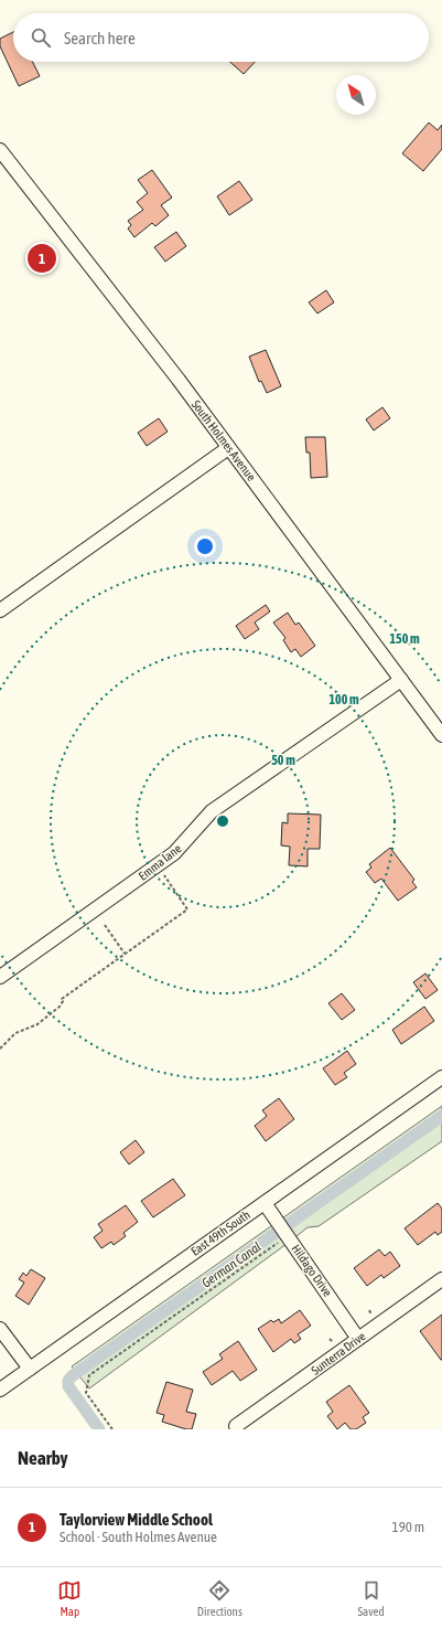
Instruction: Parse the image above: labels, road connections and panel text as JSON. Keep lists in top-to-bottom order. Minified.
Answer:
{"streets":{"street":["South Holmes Avenue","Emma lane","East 49th South","Hildago Drive","Sunterra Drive"]},"crossings":[["South Holmes Avenue","Emma lane"],["East 49th South","Hildago Drive"],["Hildago Drive","Sunterra Drive"]],"water":["German Canal"],"north":"top left","page":{"search":"Search here","pins":"1","heading":"Nearby","list":[{"mark":"1","name":"Taylorview Middle School","note":"School · South Holmes Avenue","value":"190 m"}],"nav":["Map","Directions","Saved"]},"rings":["150 m","100 m","50 m"]}
